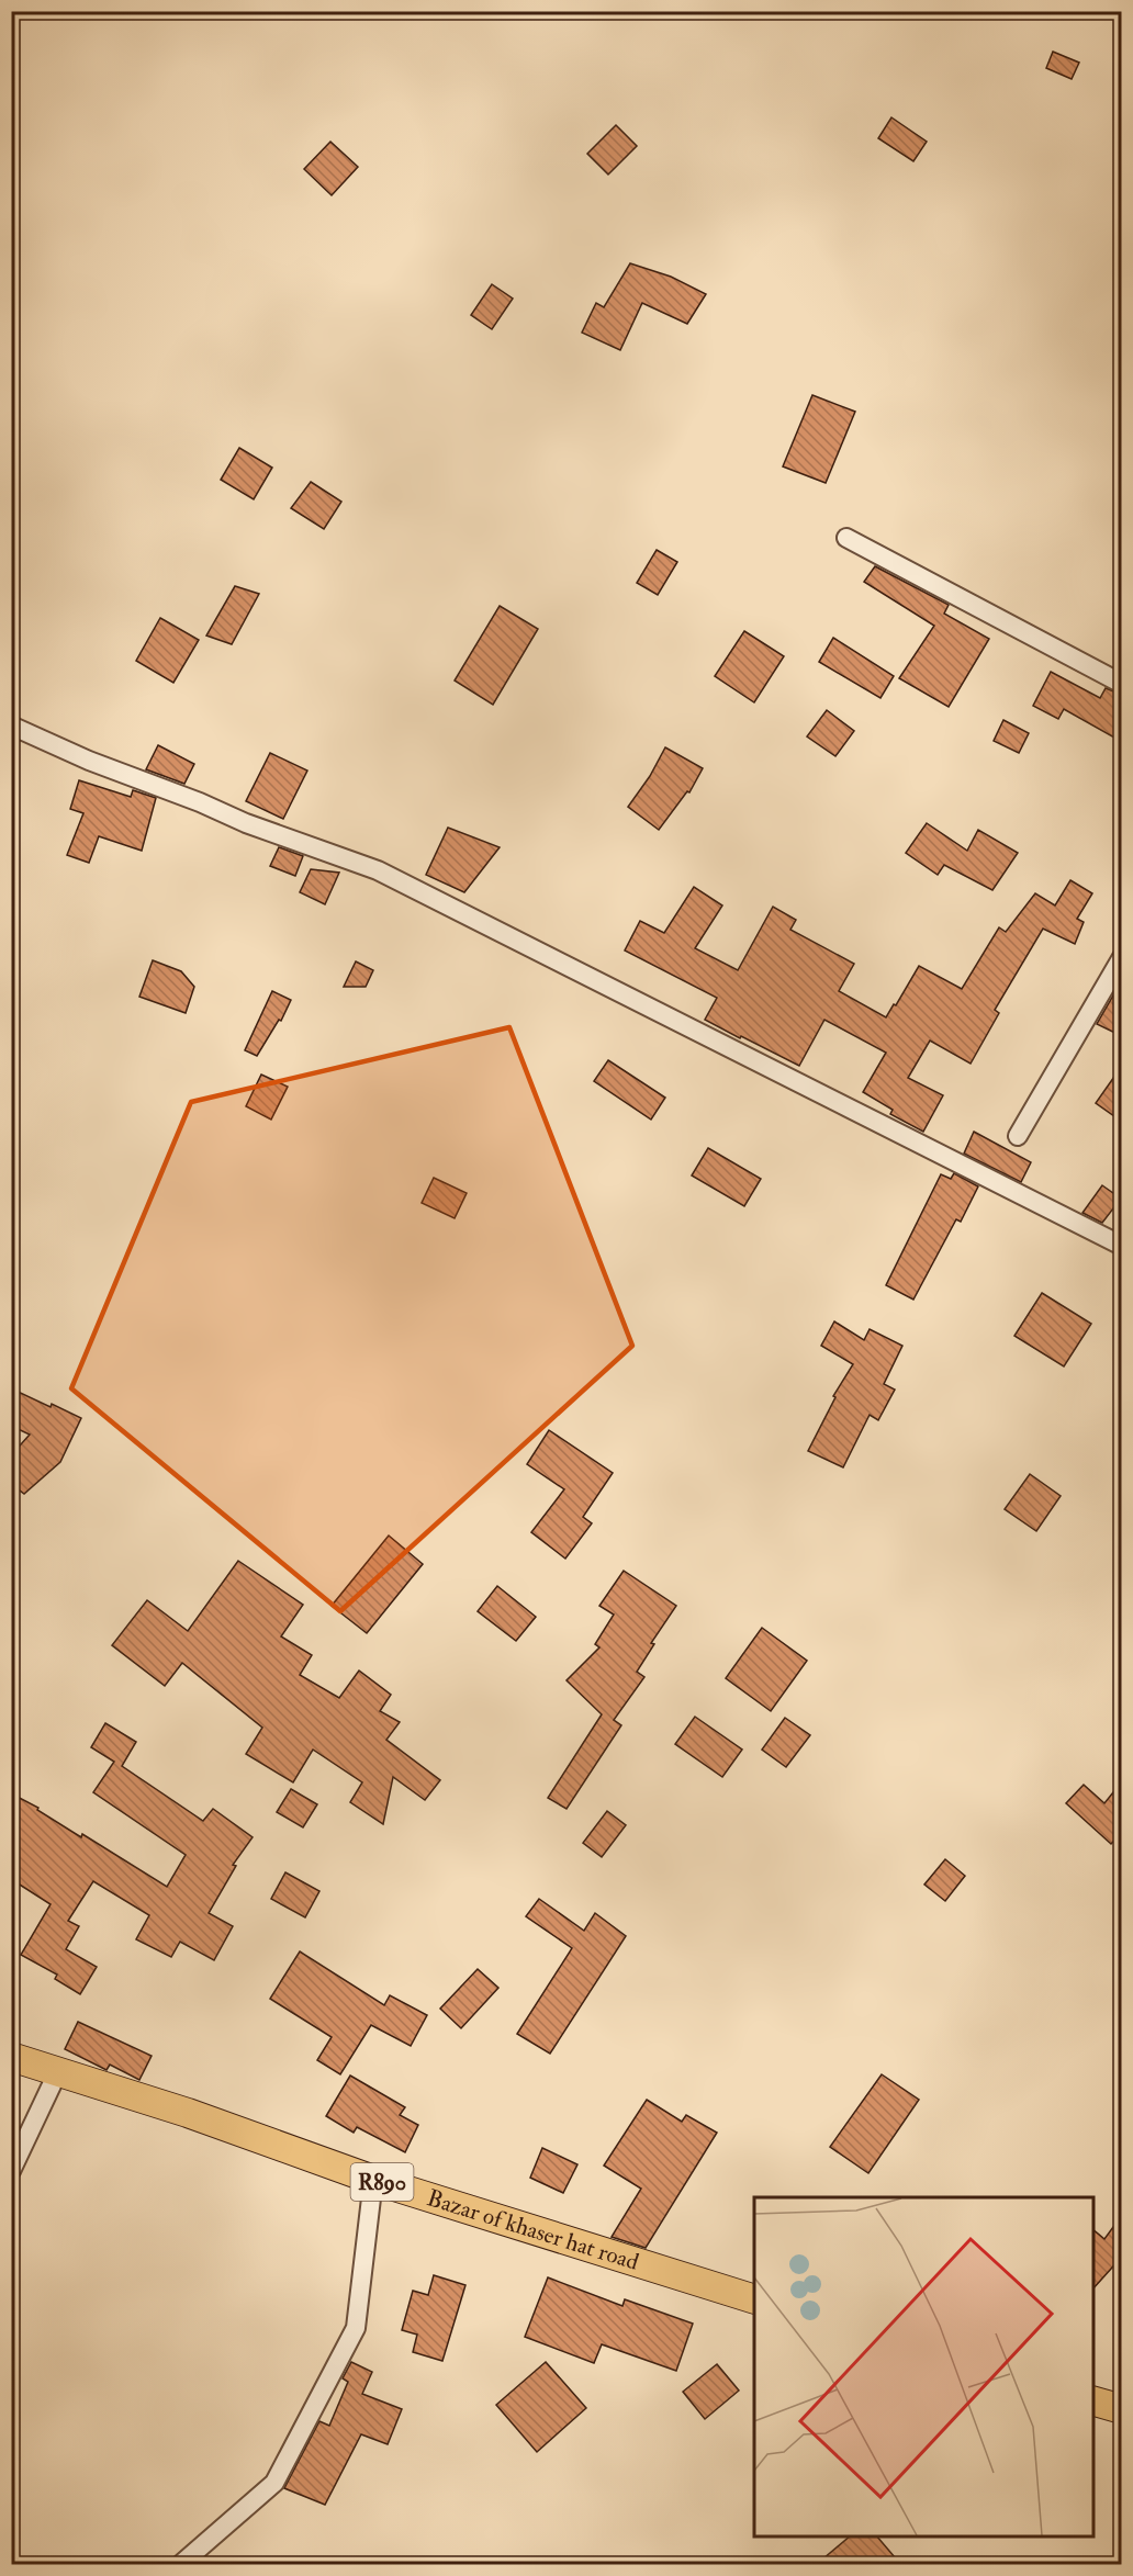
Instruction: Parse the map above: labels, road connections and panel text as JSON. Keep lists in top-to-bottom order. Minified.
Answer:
{"streets":{"main road":["R890","Bazar of khaser hat road"]}}
